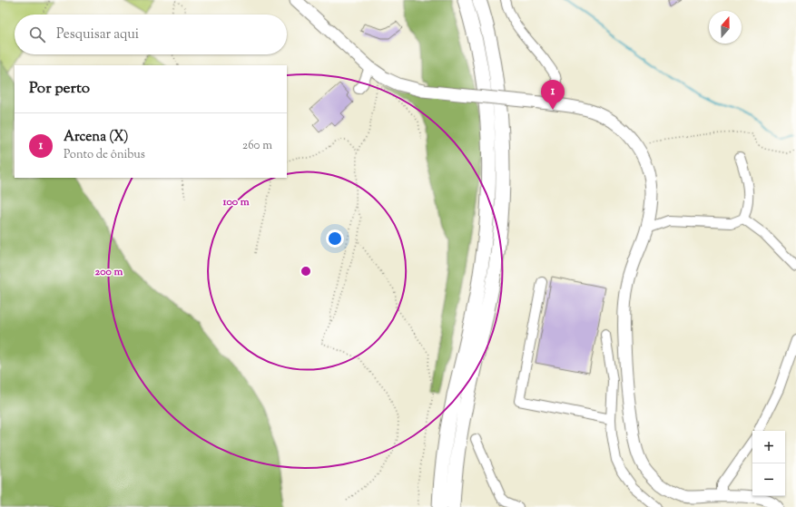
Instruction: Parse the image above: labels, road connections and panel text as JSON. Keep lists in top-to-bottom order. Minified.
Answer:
{"north":"top","page":{"search":"Pesquisar aqui","heading":"Por perto","pins":"1","list":[{"mark":"1","name":"Arcena (X)","note":"Ponto de ônibus","value":"260 m"}],"map_buttons":["+","−"]},"rings":["100 m","200 m"]}
